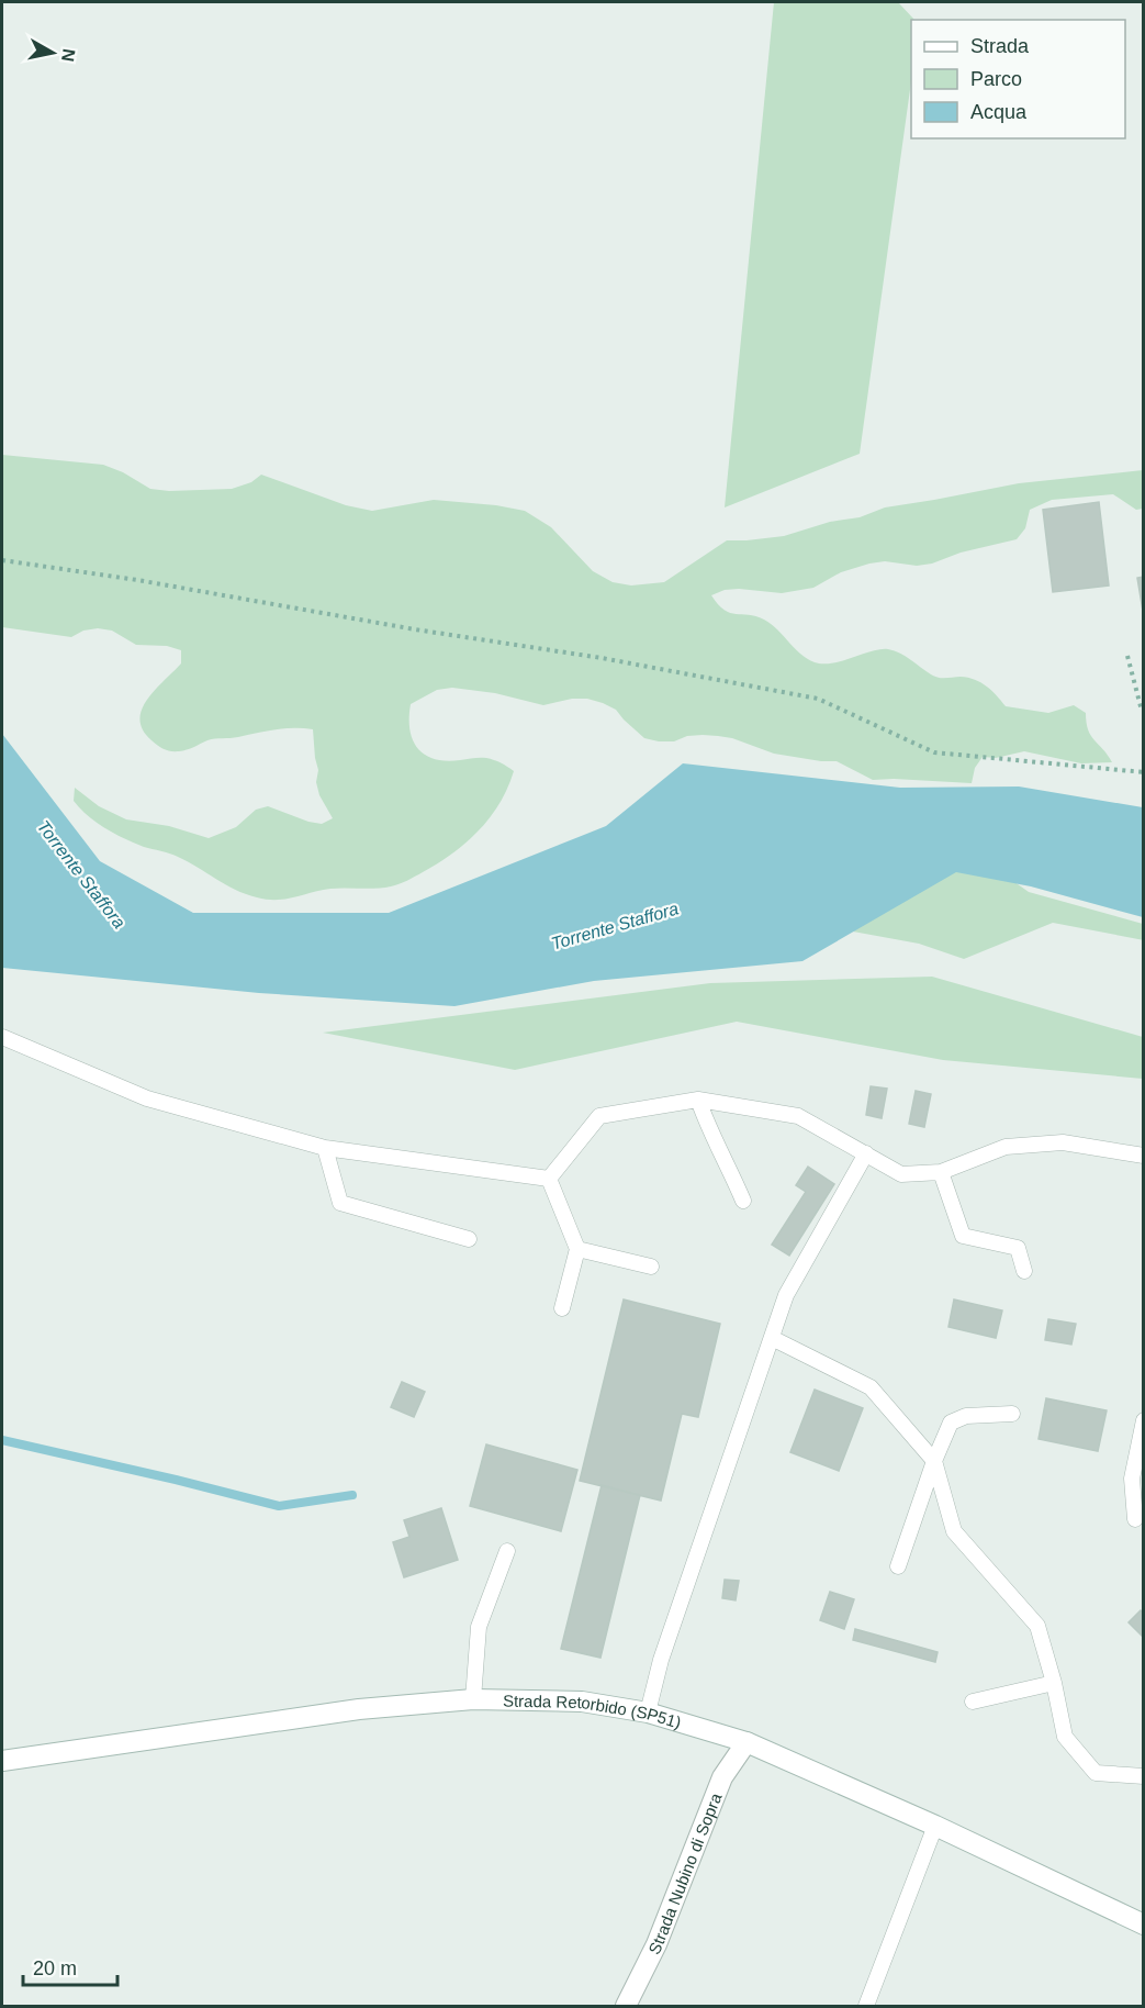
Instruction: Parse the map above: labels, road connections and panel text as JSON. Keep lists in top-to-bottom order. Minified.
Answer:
{"streets":{"street":["Strada Retorbido (SP51)","Strada Nubino di Sopra"]},"crossings":[["Strada Retorbido (SP51)","Strada Nubino di Sopra"]],"water":["Torrente Staffora"],"legend":["Strada","Parco","Acqua"],"scale_bar":"20 m","north":"right"}
